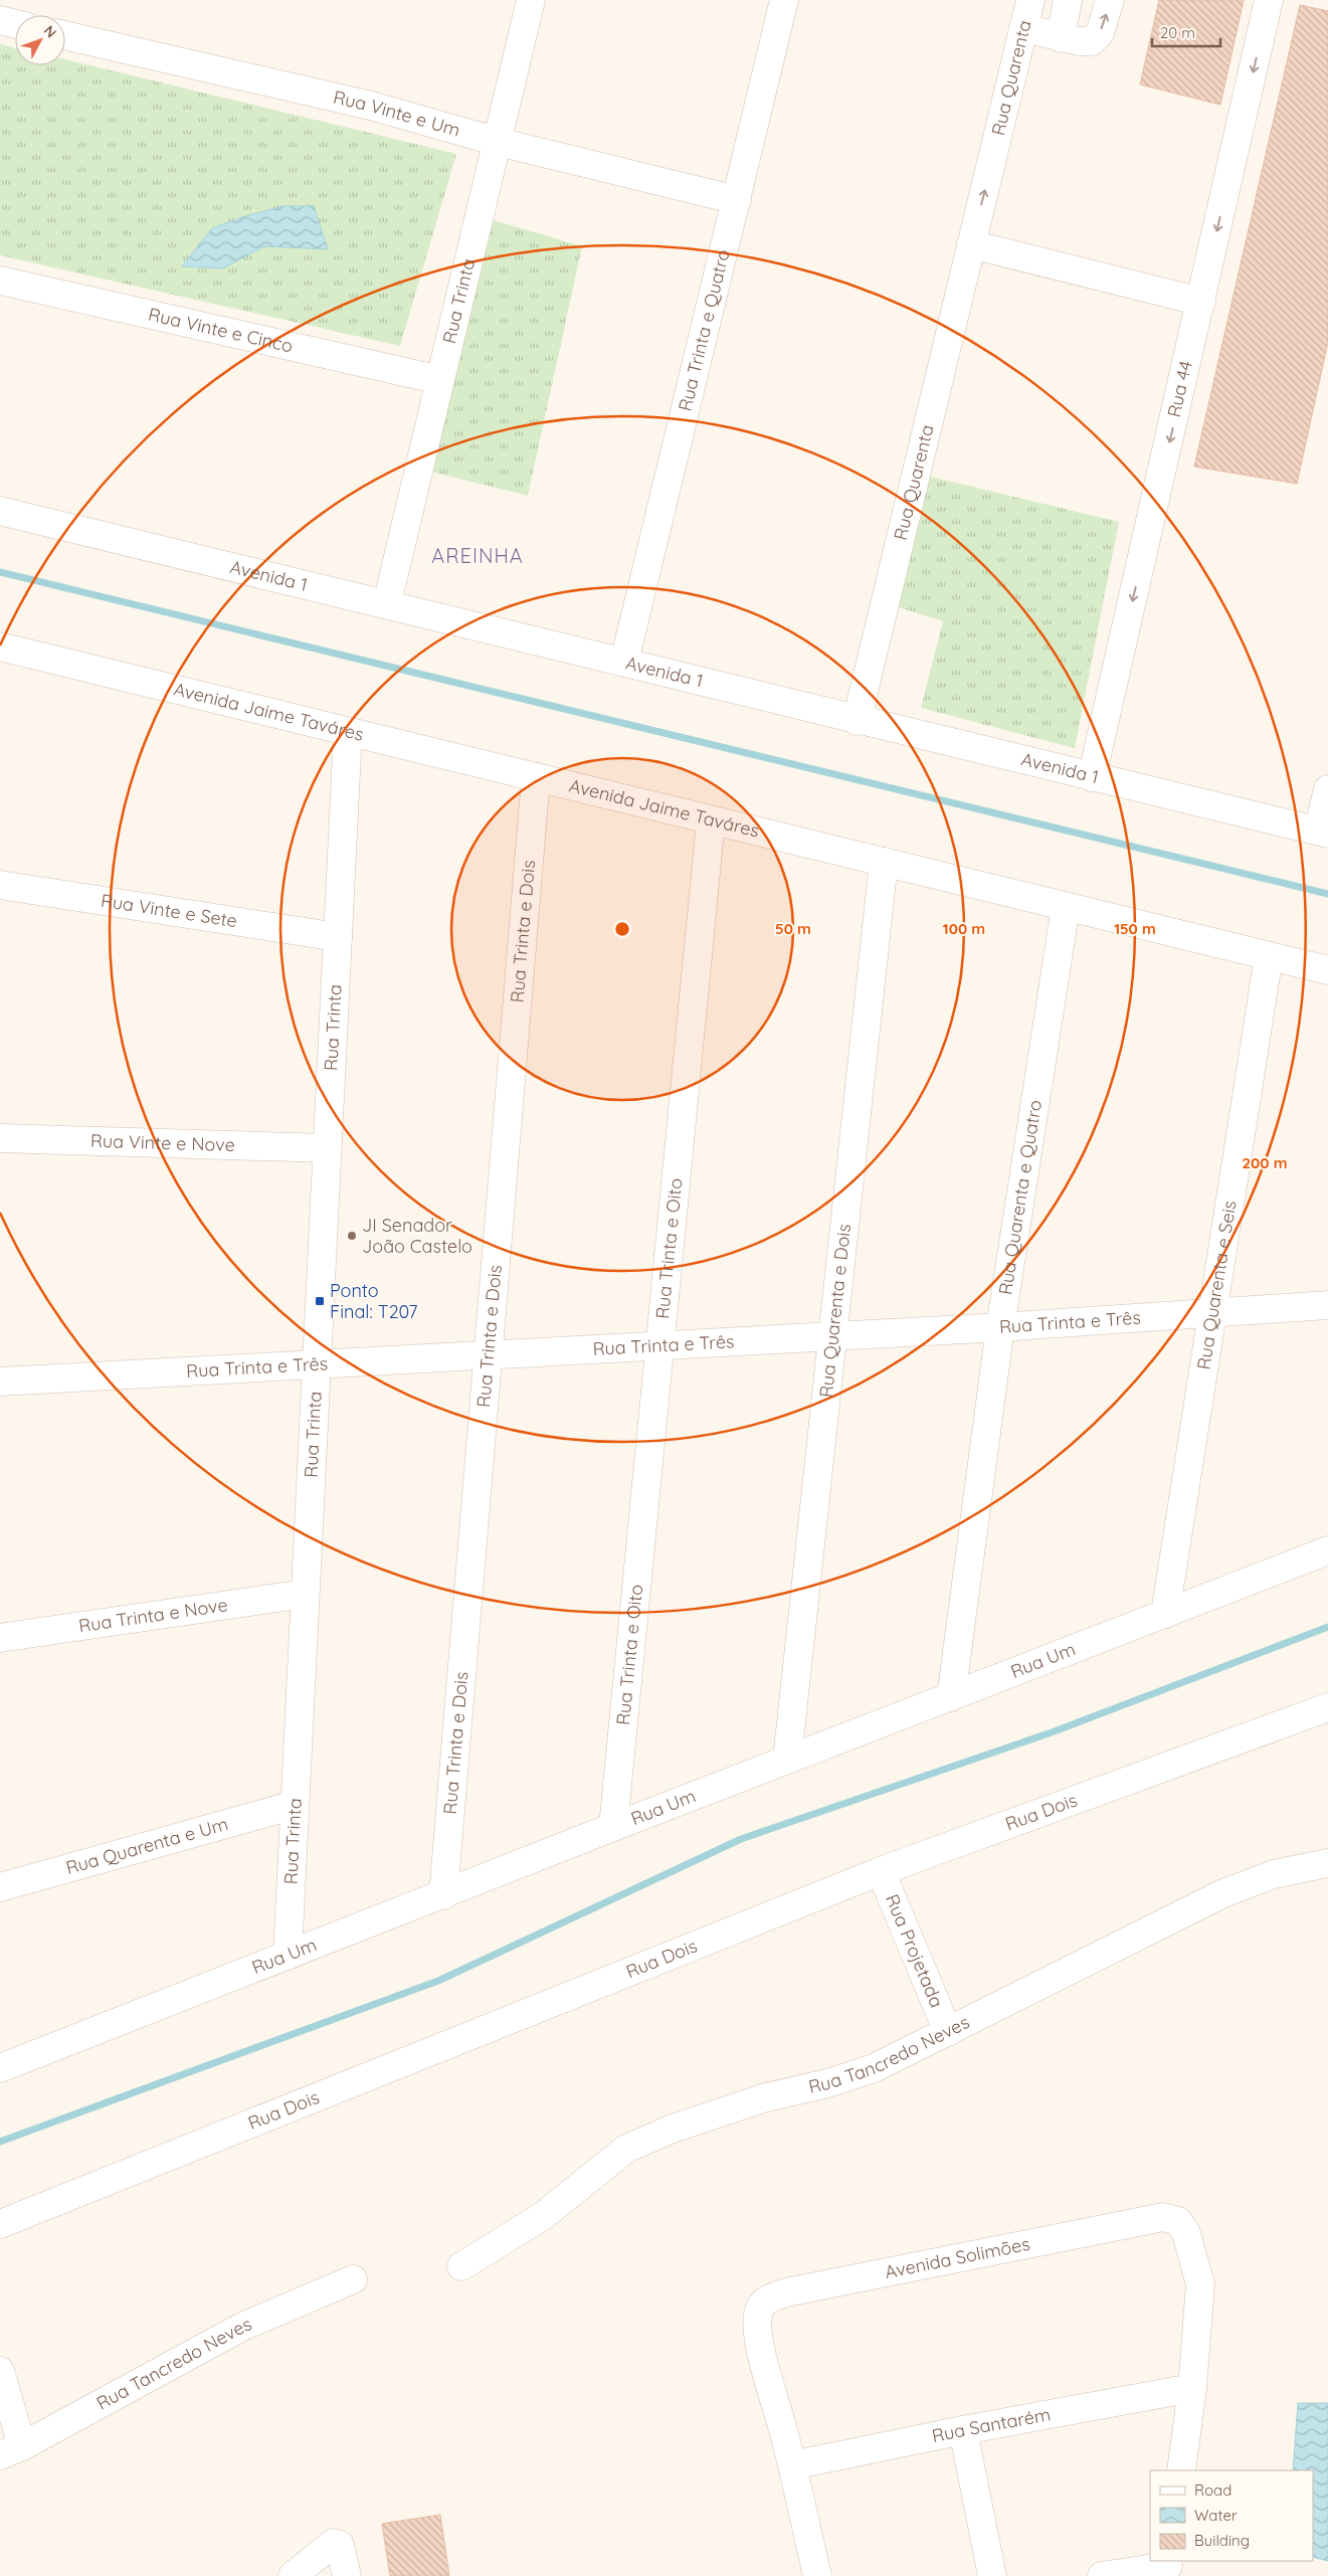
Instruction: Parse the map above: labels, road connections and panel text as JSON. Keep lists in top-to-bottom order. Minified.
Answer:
{"streets":{"street":["Rua Quarenta","Rua Vinte e Um","Rua Trinta","Rua Vinte e Cinco","Rua Trinta e Quatro","Rua 44","Avenida 1","Avenida Jaime Taváres","Rua Vinte e Sete","Rua Trinta e Dois","Rua Vinte e Nove","Rua Quarenta e Quatro","Rua Trinta e Oito","Rua Quarenta e Seis","Rua Quarenta e Dois","Rua Trinta e Três","Rua Trinta e Nove","Rua Um","Rua Dois","Rua Quarenta e Um","Rua Projetada","Rua Tancredo Neves","Avenida Solimões","Rua Santarém"]},"crossings":[["Rua Quarenta","Avenida 1"],["Rua Vinte e Um","Rua Trinta"],["Rua Vinte e Um","Rua Trinta e Quatro"],["Rua Trinta","Rua Vinte e Cinco"],["Rua Trinta","Avenida 1"],["Rua Trinta","Avenida Jaime Taváres"],["Rua Trinta","Rua Vinte e Sete"],["Rua Trinta","Rua Vinte e Nove"],["Rua Trinta","Rua Trinta e Três"],["Rua Trinta","Rua Trinta e Nove"],["Rua Trinta","Rua Um"],["Rua Trinta","Rua Quarenta e Um"],["Rua Trinta e Quatro","Avenida 1"],["Rua 44","Avenida 1"],["Avenida Jaime Taváres","Rua Trinta e Dois"],["Avenida Jaime Taváres","Rua Quarenta e Quatro"],["Avenida Jaime Taváres","Rua Trinta e Oito"],["Avenida Jaime Taváres","Rua Quarenta e Seis"],["Avenida Jaime Taváres","Rua Quarenta e Dois"],["Rua Trinta e Dois","Rua Trinta e Três"],["Rua Trinta e Dois","Rua Um"],["Rua Quarenta e Quatro","Rua Trinta e Três"],["Rua Quarenta e Quatro","Rua Um"],["Rua Trinta e Oito","Rua Trinta e Três"],["Rua Trinta e Oito","Rua Um"],["Rua Quarenta e Seis","Rua Trinta e Três"],["Rua Quarenta e Seis","Rua Um"],["Rua Quarenta e Dois","Rua Trinta e Três"],["Rua Quarenta e Dois","Rua Um"],["Rua Dois","Rua Projetada"],["Rua Projetada","Rua Tancredo Neves"],["Avenida Solimões","Rua Santarém"]],"one_way":["Rua 44"],"districts":["AREINHA"],"places":{"other":["JI Senador João Castelo"],"transit":["Ponto Final: T207"]},"legend":["Road","Water","Building"],"scale_bar":"20 m","north":"top right","rings":["50 m","100 m","150 m","200 m"]}
